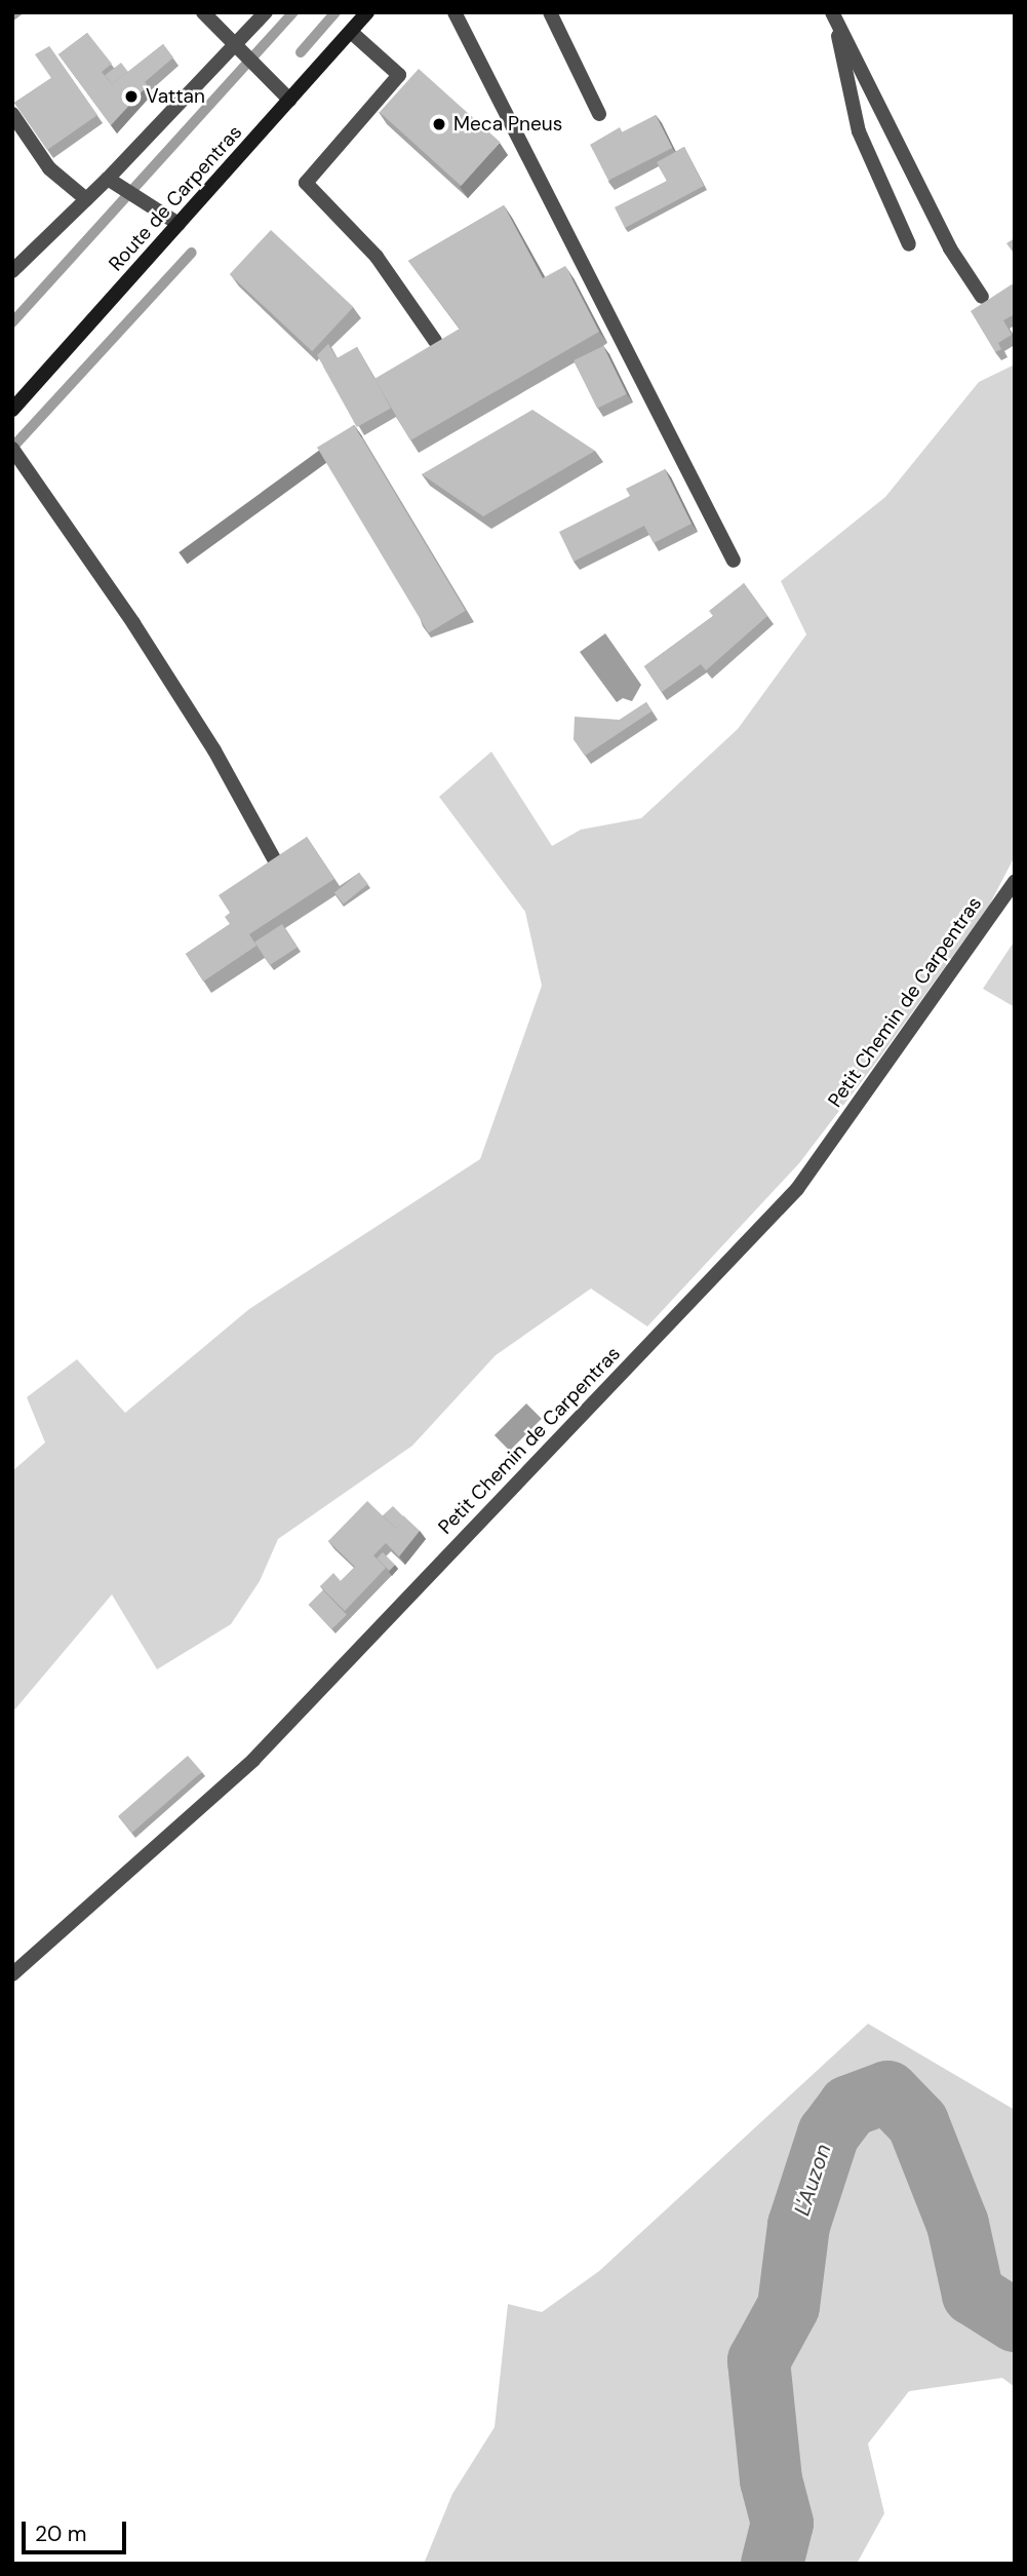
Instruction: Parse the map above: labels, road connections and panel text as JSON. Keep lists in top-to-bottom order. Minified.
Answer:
{"streets":{"main road":["Route de Carpentras"],"street":["Petit Chemin de Carpentras"]},"water":["L'Auzon"],"places":["Vattan","Meca Pneus"],"scale_bar":"20 m"}
